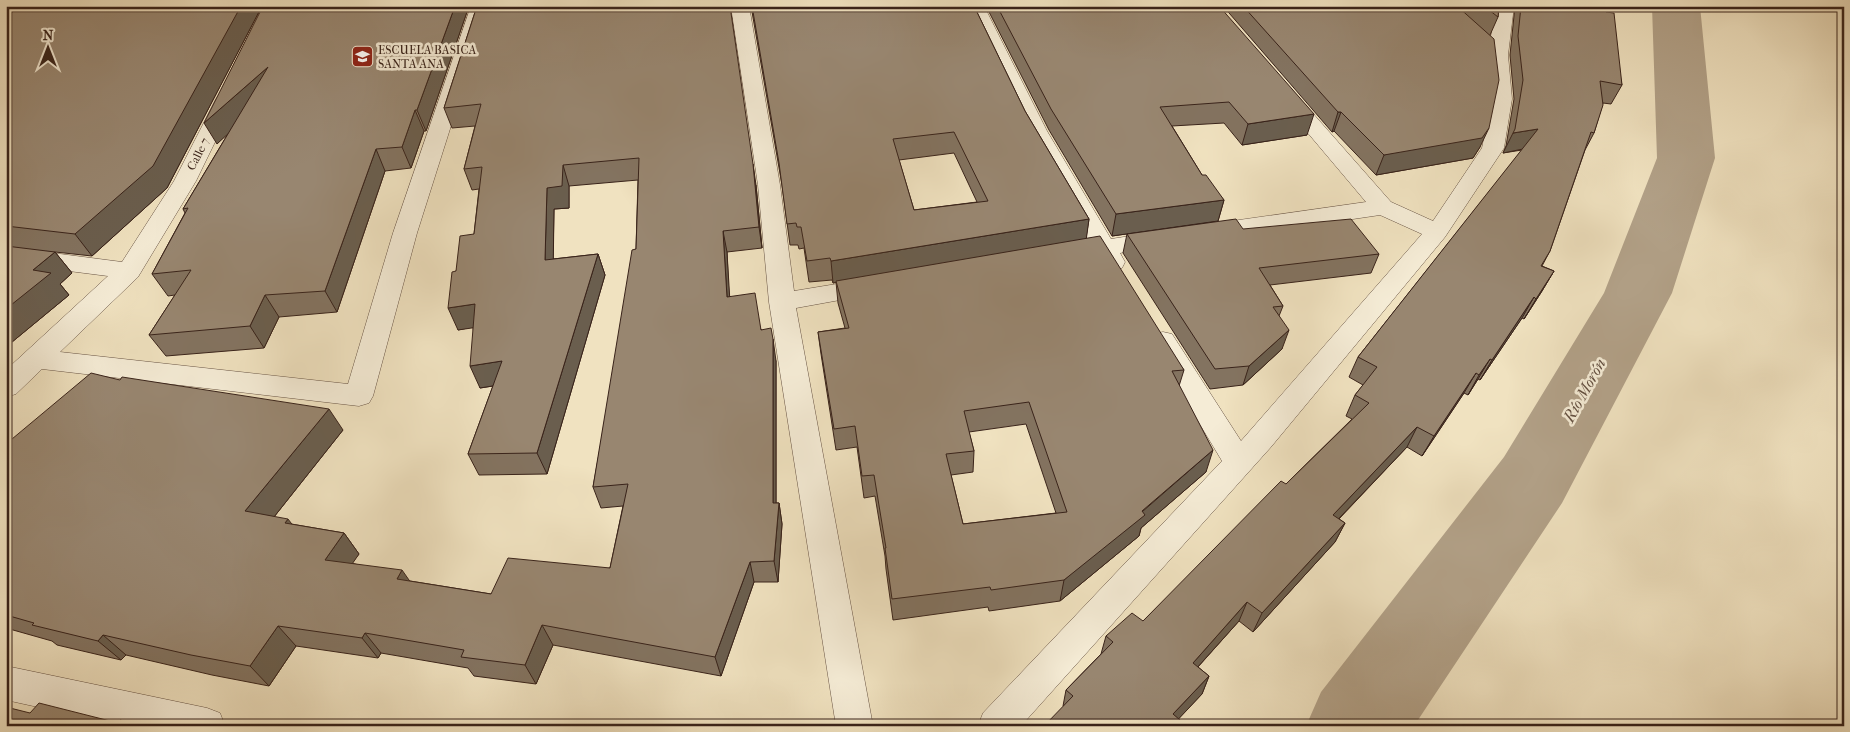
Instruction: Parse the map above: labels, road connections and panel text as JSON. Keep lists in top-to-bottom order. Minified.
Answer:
{"streets":{"street":["Calle 7"]},"water":["Río Morón"],"places":{"school or university":["ESCUELA BASICA SANTA ANA"]},"north":"top"}
